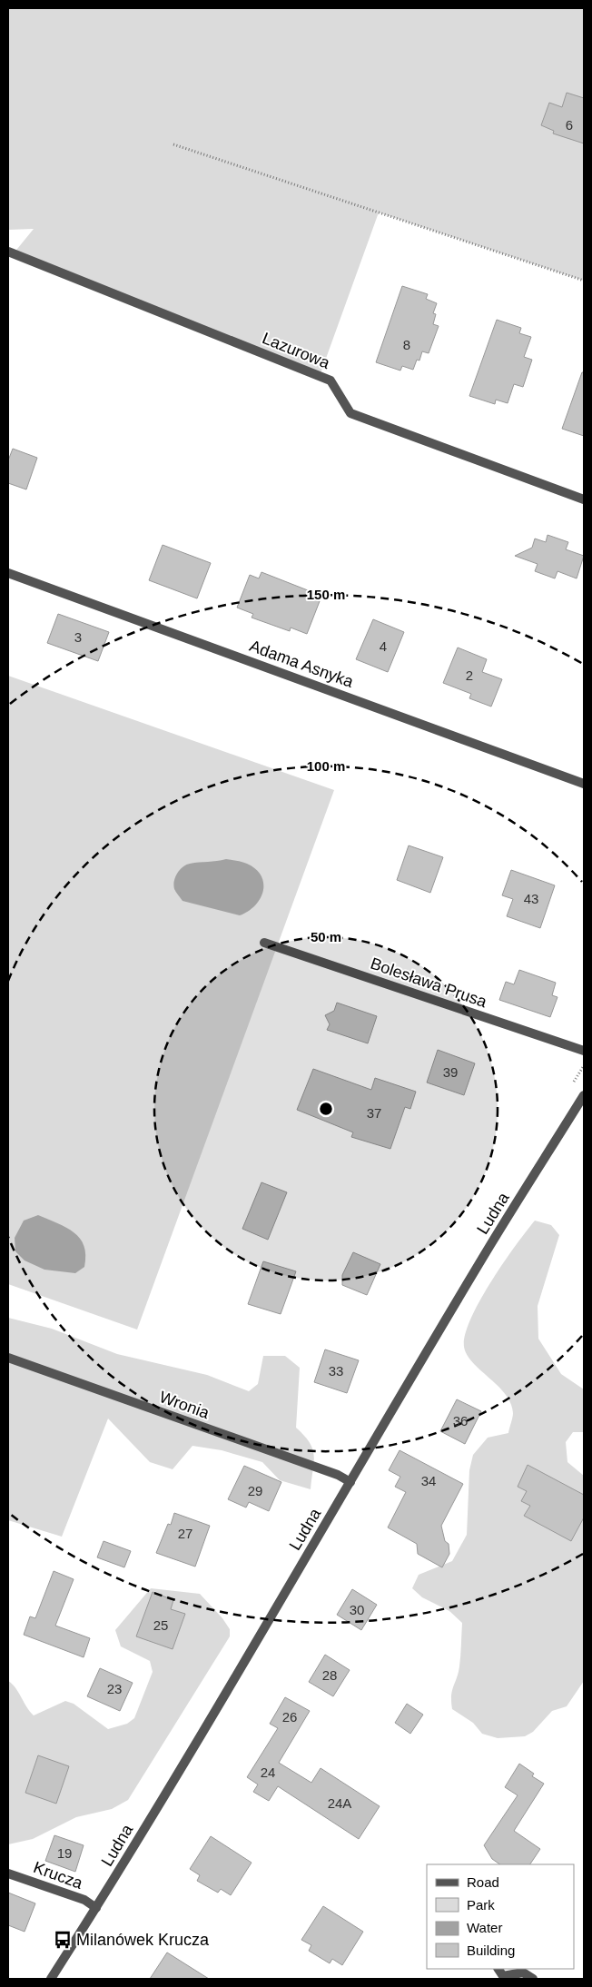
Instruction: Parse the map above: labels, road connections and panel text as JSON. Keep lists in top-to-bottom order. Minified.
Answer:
{"streets":{"street":["Lazurowa","Adama Asnyka","Bolesława Prusa","Ludna","Wronia","Krucza"]},"crossings":[["Ludna","Wronia"],["Ludna","Krucza"]],"places":{"bus stop":["Milanówek Krucza"]},"house_numbers":["6","8","3","4","2","43","39","37","33","36","34","29","27","30","25","28","23","26","24","24A","19"],"legend":["Road","Park","Water","Building"],"rings":["150 m","100 m","50 m"]}
